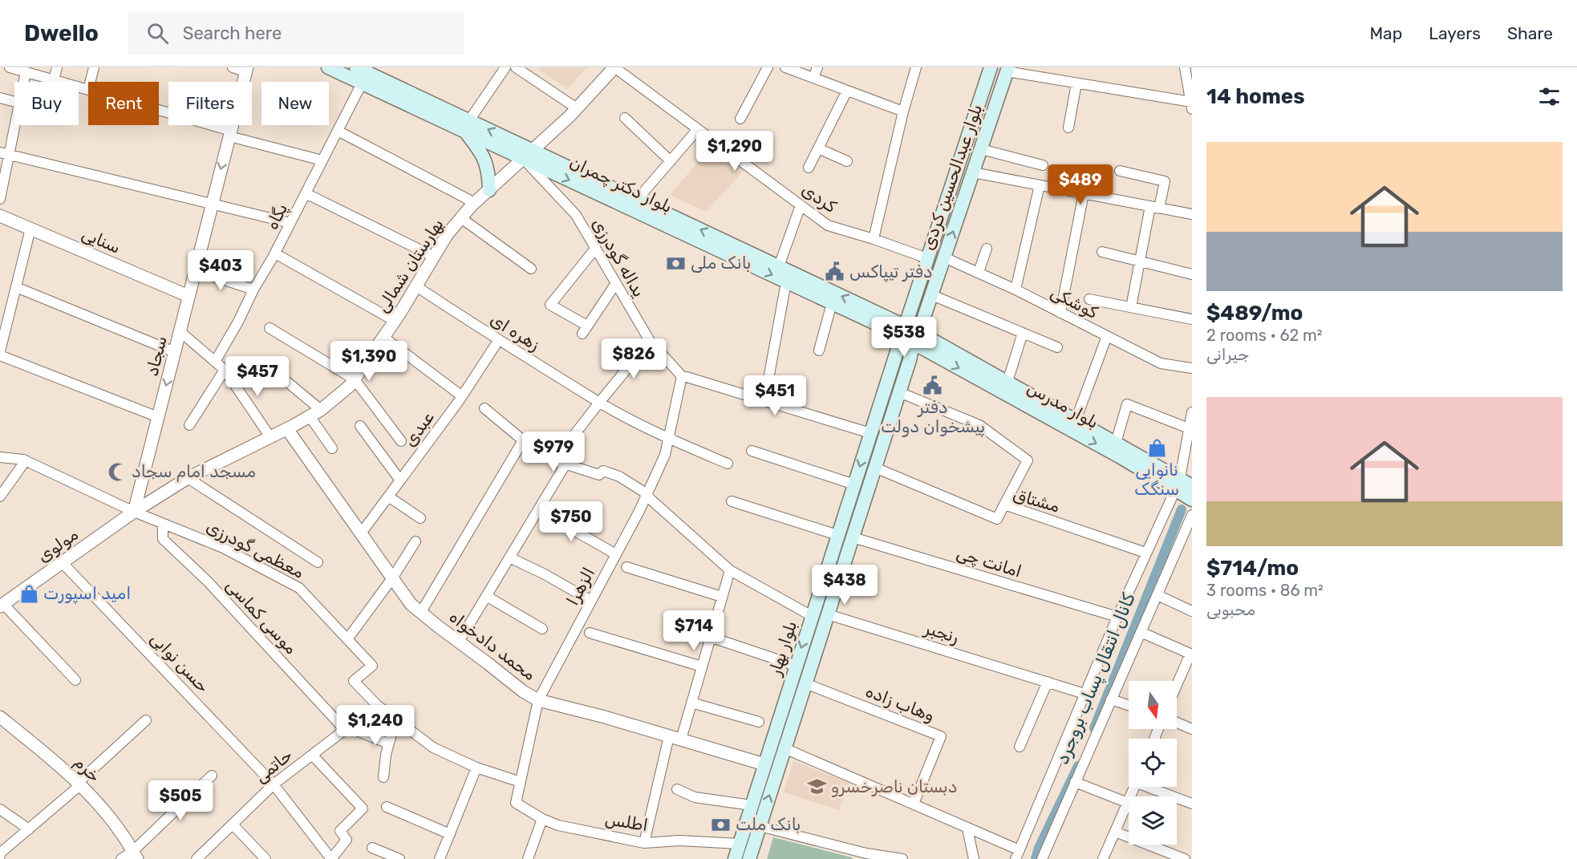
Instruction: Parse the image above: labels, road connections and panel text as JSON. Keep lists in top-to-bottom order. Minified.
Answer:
{"streets":{"main road":["بلوار عبدالحسین کردی","بلوار دکتر چمران","بلوار مدرس","بلوار بهار"],"street":["کردی","پگاه","سنایی","یداله گودرزی","بهارستان شمالی","کوشکی","زهره ای","سجاد","عبدی","مشتاق","مولوی","معظمی گودرزی","امانت چی","الزهرا","موسی کماسی","رنجبر","محمد دادخواه","حسن نوابی","وهاب زاده","حاتمی","خرم","اطلس"]},"crossings":[["بلوار عبدالحسین کردی","بلوار دکتر چمران"],["بلوار عبدالحسین کردی","کردی"],["بلوار عبدالحسین کردی","کوشکی"],["بلوار عبدالحسین کردی","بلوار مدرس"],["بلوار عبدالحسین کردی","بلوار بهار"],["بلوار دکتر چمران","پگاه"],["بلوار دکتر چمران","یداله گودرزی"],["بلوار دکتر چمران","بهارستان شمالی"],["بلوار دکتر چمران","بلوار مدرس"],["بلوار دکتر چمران","بلوار بهار"],["کردی","بهارستان شمالی"],["سنایی","سجاد"],["یداله گودرزی","بهارستان شمالی"],["یداله گودرزی","الزهرا"],["بهارستان شمالی","زهره ای"],["بهارستان شمالی","سجاد"],["بهارستان شمالی","مولوی"],["بهارستان شمالی","معظمی گودرزی"],["بهارستان شمالی","محمد دادخواه"],["زهره ای","عبدی"],["زهره ای","الزهرا"],["سجاد","مولوی"],["سجاد","معظمی گودرزی"],["بلوار مدرس","بلوار بهار"],["عبدی","محمد دادخواه"],["مشتاق","بلوار بهار"],["مولوی","معظمی گودرزی"],["مولوی","حسن نوابی"],["معظمی گودرزی","الزهرا"],["معظمی گودرزی","موسی کماسی"],["معظمی گودرزی","حاتمی"],["امانت چی","بلوار بهار"],["الزهرا","محمد دادخواه"],["الزهرا","اطلس"],["موسی کماسی","حاتمی"],["رنجبر","بلوار بهار"],["محمد دادخواه","بلوار بهار"],["بلوار بهار","وهاب زاده"],["بلوار بهار","اطلس"],["حسن نوابی","حاتمی"]],"water":["کانال انتقال پساب بروجرد"],"places":{"bank":["بانک ملی","بانک ملت"],"public building":["دفتر تیپاکس","دفتر پیشخوان دولت"],"shop":["نانوایی سنگک","امید اسپورت"],"mosque":["مسجد امام سجاد"],"school or university":["دبستان ناصرخسرو"]},"north":"bottom","page":{"header":"Dwello","search":"Search here","nav":["Map","Layers","Share"],"heading":"14 homes","chip":["Buy","Rent","Filters","New"],"list":[{"name":"$489/mo","note":"2 rooms · 62 m² · جیرانی"},{"name":"$714/mo","note":"3 rooms · 86 m² · محبوبی"}],"price":["$1,290","$489","$403","$538","$826","$1,390","$457","$451","$979","$750","$438","$714","$1,240","$505"]}}
